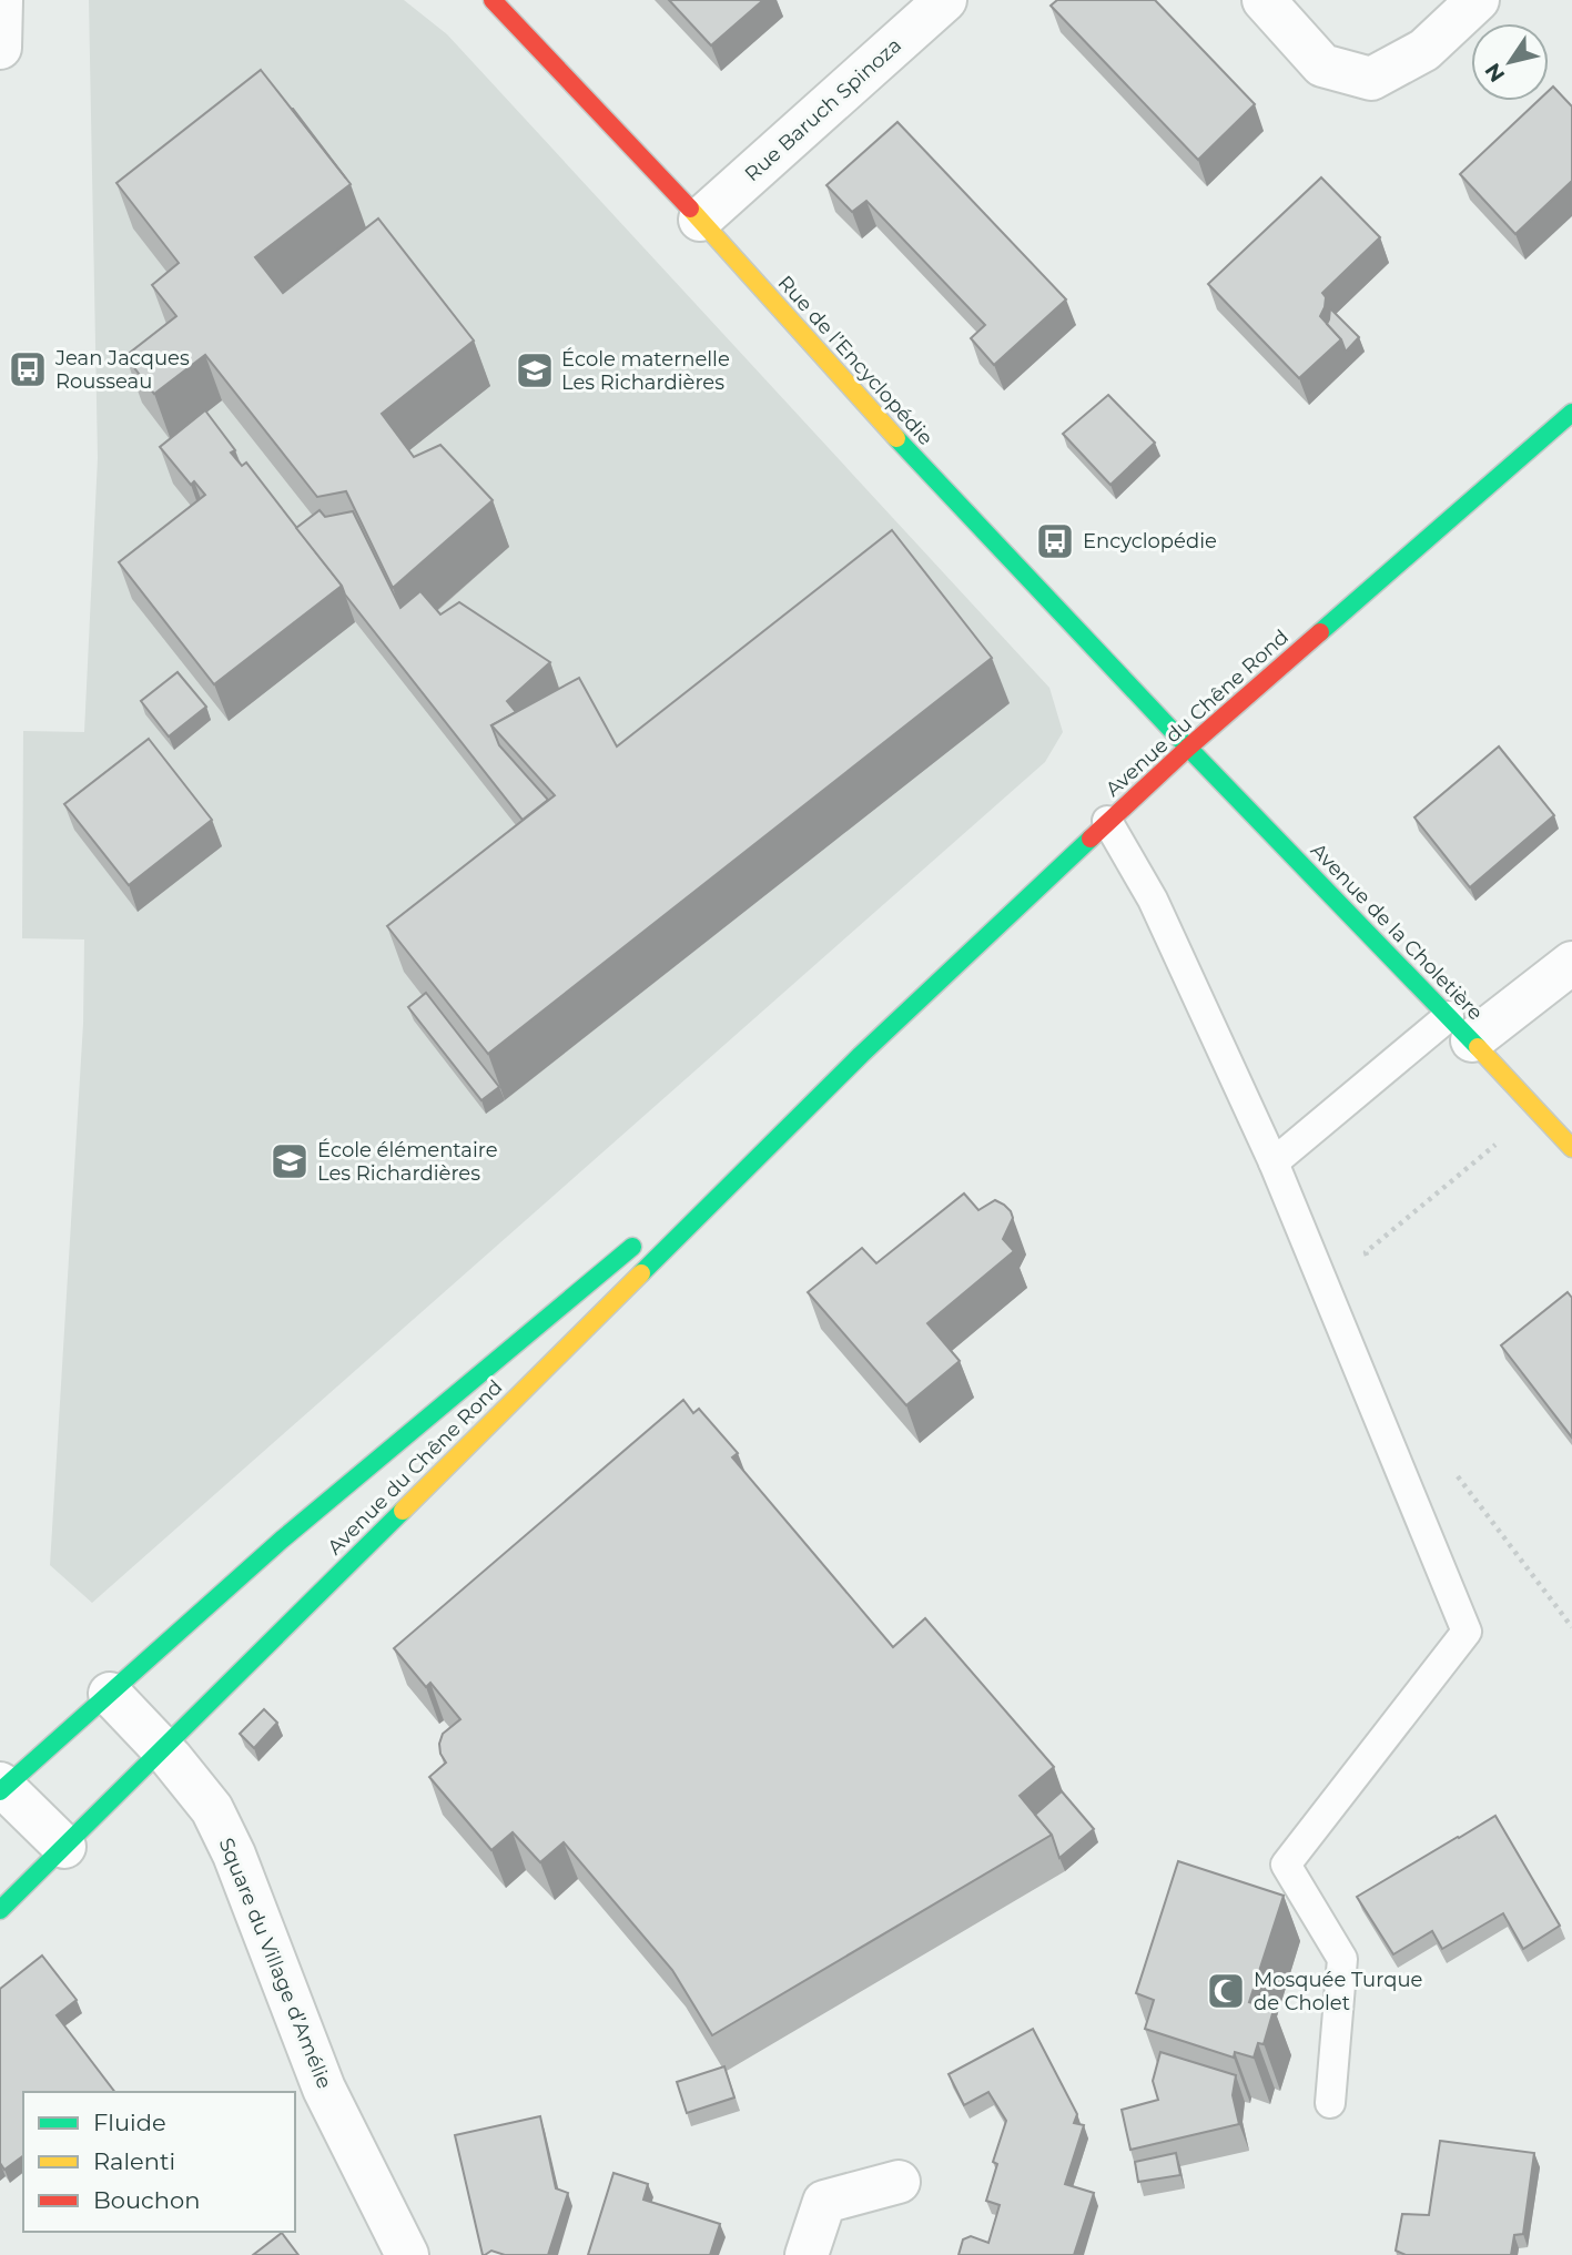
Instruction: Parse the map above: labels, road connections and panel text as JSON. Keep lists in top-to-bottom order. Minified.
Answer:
{"streets":{"main road":["Rue de l’Encyclopédie","Avenue du Chêne Rond","Avenue de la Choletière"],"street":["Rue Baruch Spinoza","Square du Village d’Amélie"]},"crossings":[["Rue Baruch Spinoza","Rue de l’Encyclopédie"],["Rue de l’Encyclopédie","Avenue du Chêne Rond"],["Rue de l’Encyclopédie","Avenue de la Choletière"],["Avenue du Chêne Rond","Avenue de la Choletière"],["Avenue du Chêne Rond","Square du Village d’Amélie"]],"places":{"bus stop":["Jean Jacques Rousseau","Encyclopédie"],"school or university":["École maternelle Les Richardières","École élémentaire Les Richardières"],"mosque":["Mosquée Turque de Cholet"]},"legend":["Fluide","Ralenti","Bouchon"],"north":"bottom left"}
